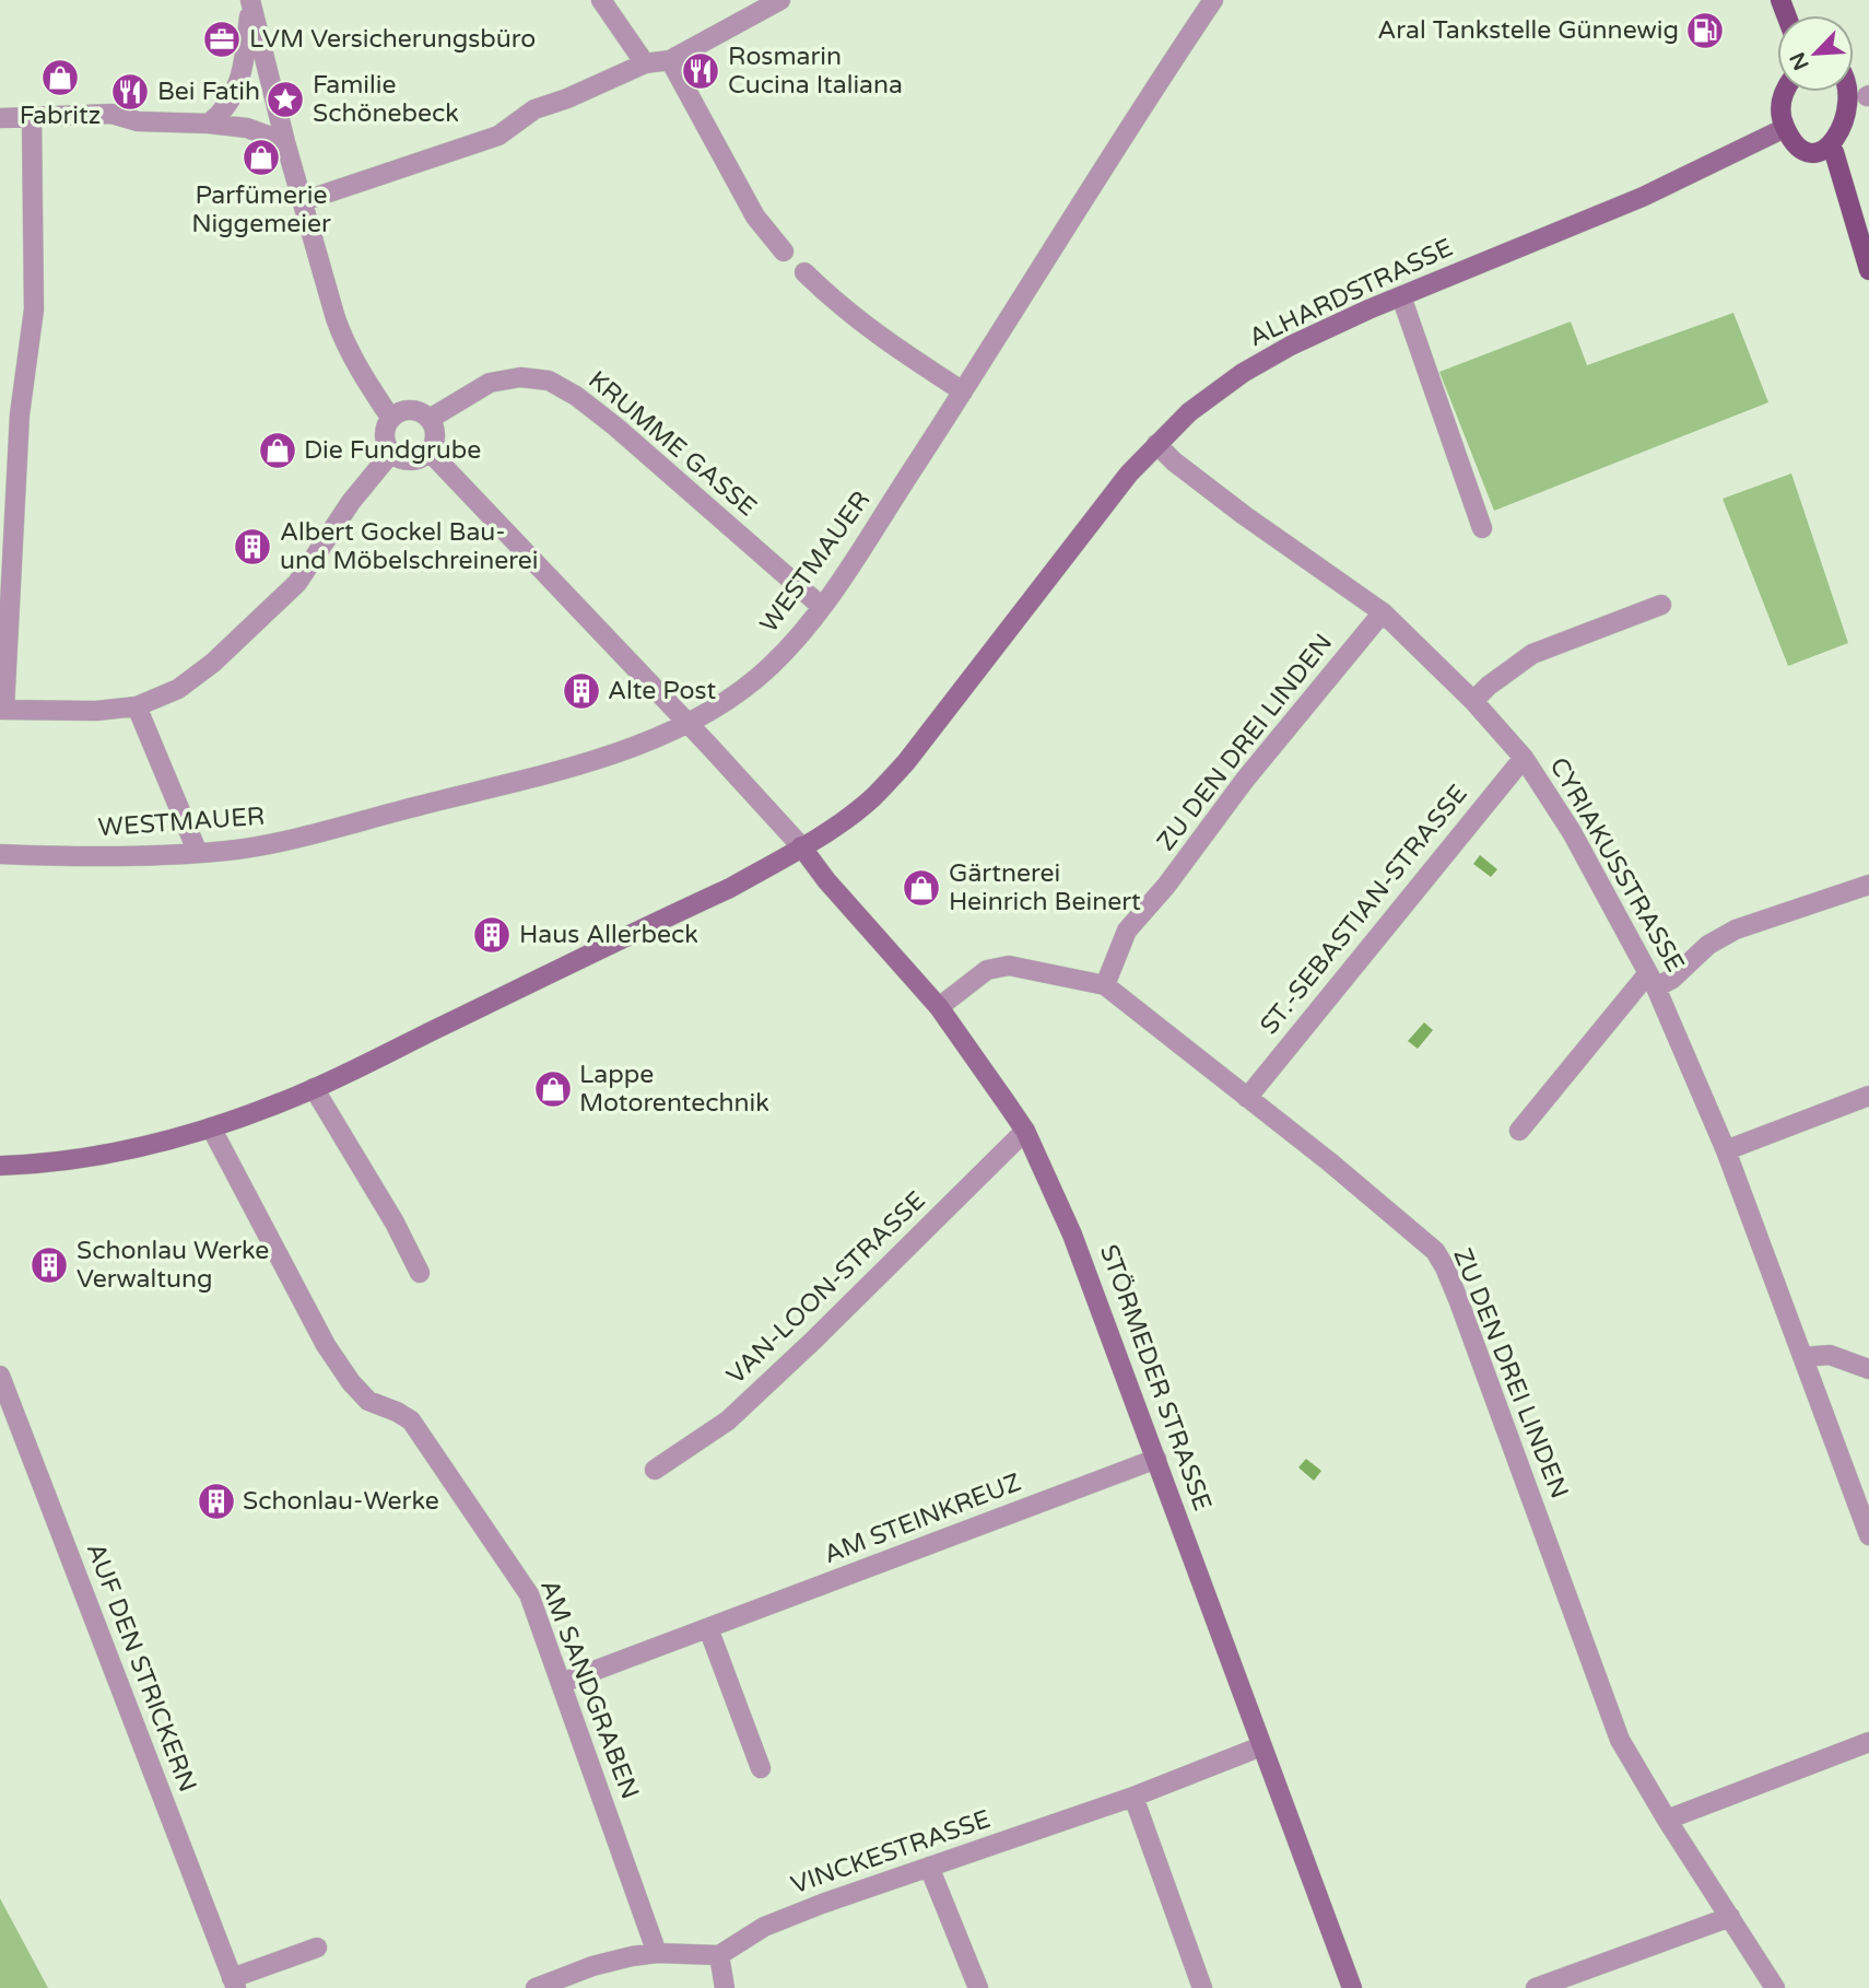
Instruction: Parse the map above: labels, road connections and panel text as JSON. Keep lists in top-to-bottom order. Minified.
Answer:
{"streets":{"main road":["ALHARDSTRASSE","STÖRMEDER STRASSE"],"street":["KRUMME GASSE","WESTMAUER","ZU DEN DREI LINDEN","CYRIAKUSSTRASSE","ST.-SEBASTIAN-STRASSE","VAN-LOON-STRASSE","AM STEINKREUZ","AUF DEN STRICKERN","AM SANDGRABEN","VINCKESTRASSE"]},"crossings":[["ALHARDSTRASSE","CYRIAKUSSTRASSE"],["ALHARDSTRASSE","STÖRMEDER STRASSE"],["ALHARDSTRASSE","AM SANDGRABEN"],["KRUMME GASSE","WESTMAUER"],["ZU DEN DREI LINDEN","CYRIAKUSSTRASSE"],["ZU DEN DREI LINDEN","ST.-SEBASTIAN-STRASSE"],["ZU DEN DREI LINDEN","STÖRMEDER STRASSE"],["CYRIAKUSSTRASSE","ST.-SEBASTIAN-STRASSE"],["VAN-LOON-STRASSE","STÖRMEDER STRASSE"],["STÖRMEDER STRASSE","AM STEINKREUZ"],["STÖRMEDER STRASSE","VINCKESTRASSE"],["AM STEINKREUZ","AM SANDGRABEN"]],"places":{"fuel station":["Aral Tankstelle Günnewig"],"office":["LVM Versicherungsbüro"],"restaurant":["Rosmarin Cucina Italiana","Bei Fatih"],"shop":["Fabritz","Parfümerie Niggemeier","Die Fundgrube","Gärtnerei Heinrich Beinert","Lappe Motorentechnik"],"place":["Familie Schönebeck"],"building":["Albert Gockel Bau- und Möbelschreinerei","Alte Post","Haus Allerbeck","Schonlau Werke Verwaltung","Schonlau-Werke"]},"north":"bottom left"}
